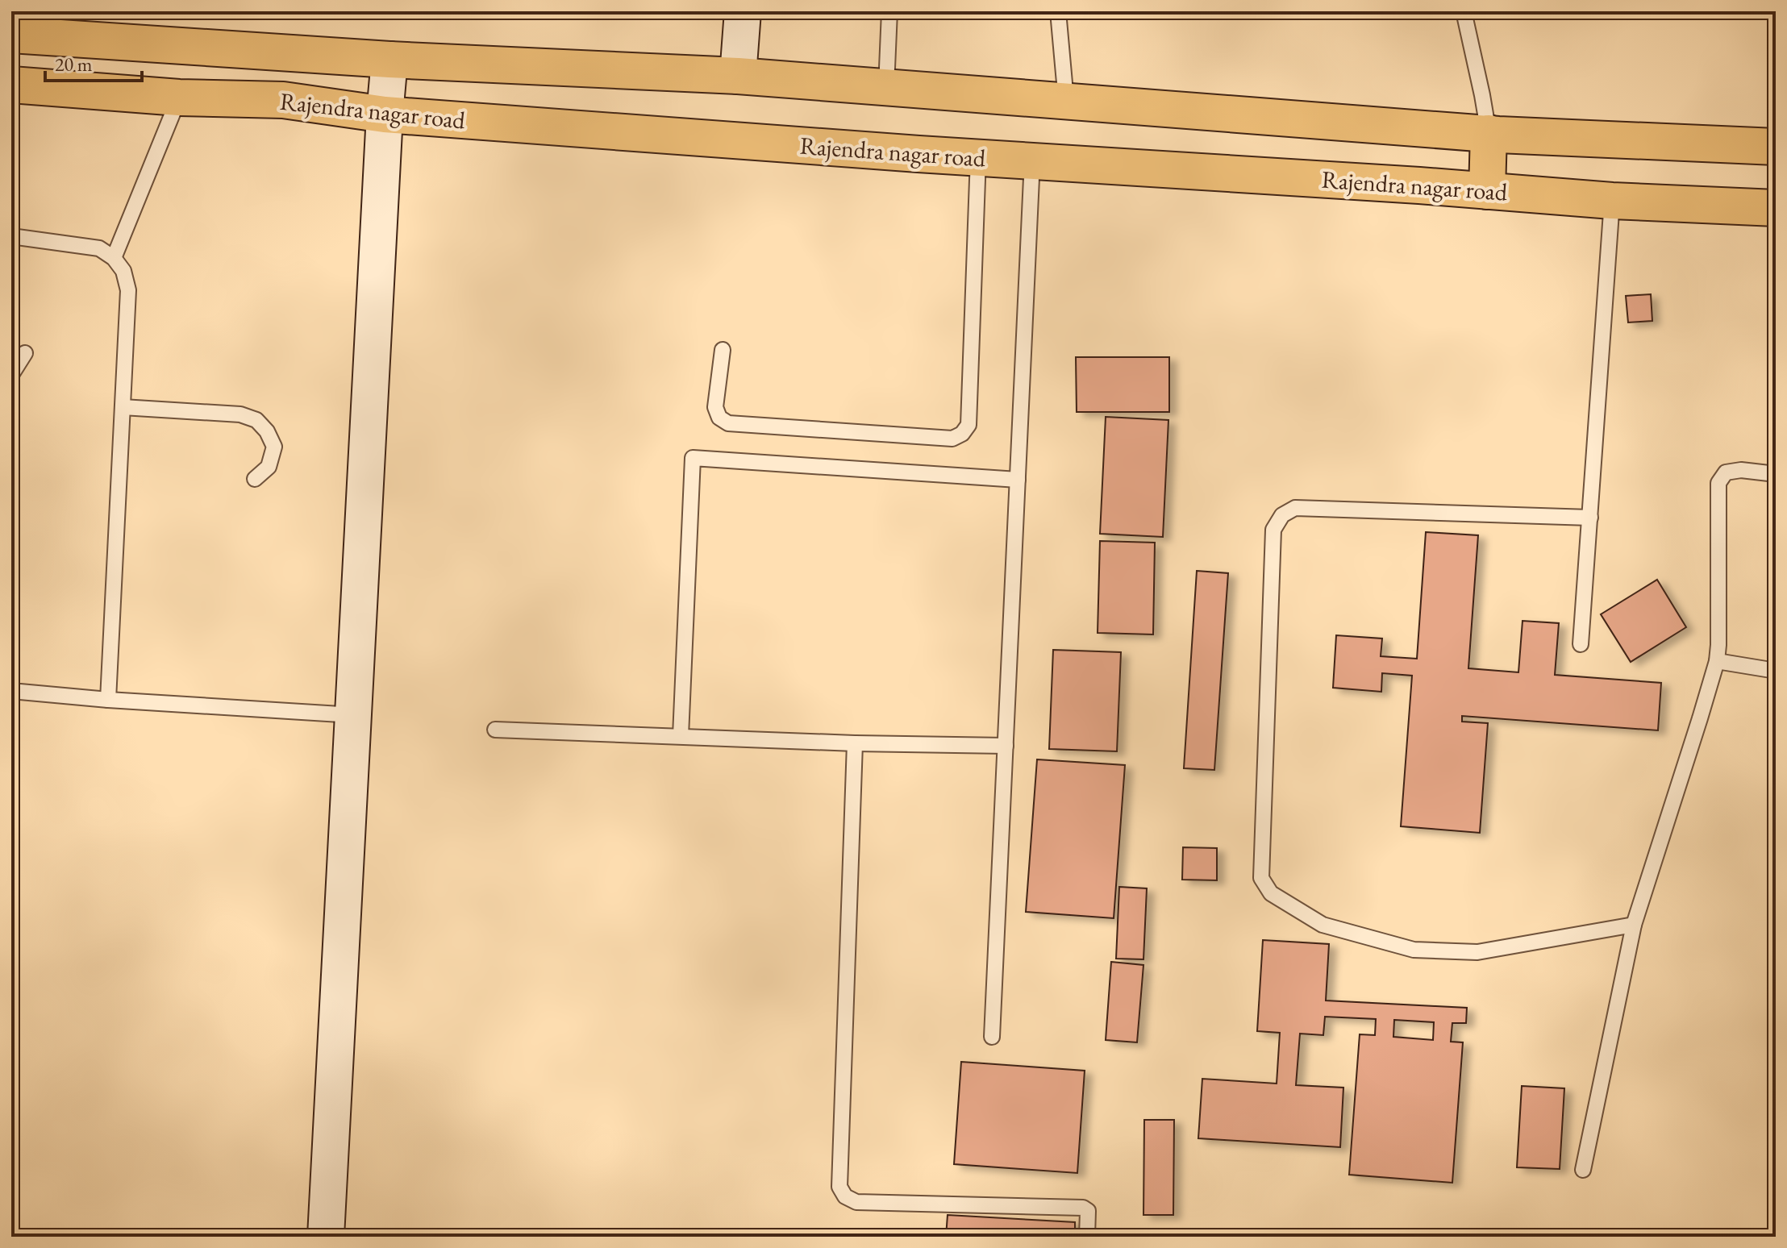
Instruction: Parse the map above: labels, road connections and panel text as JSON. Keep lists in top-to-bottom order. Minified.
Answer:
{"streets":{"main road":["Rajendra nagar road"]},"scale_bar":"20 m"}
